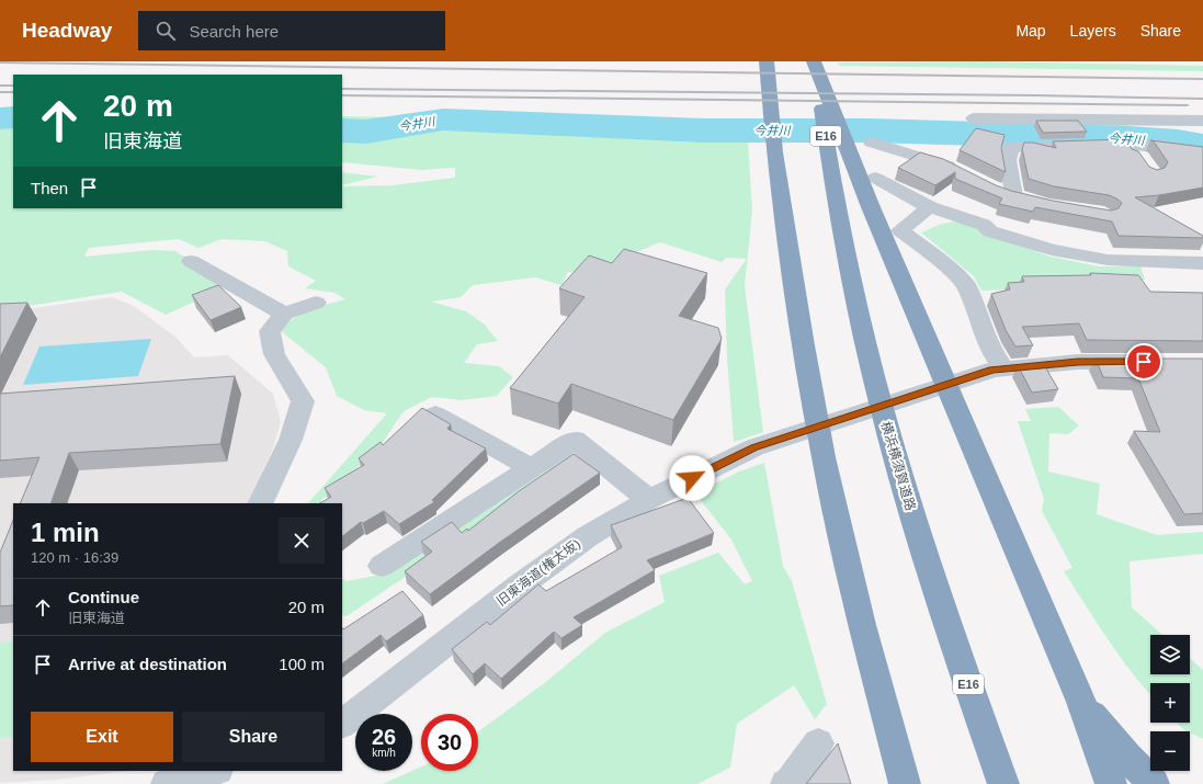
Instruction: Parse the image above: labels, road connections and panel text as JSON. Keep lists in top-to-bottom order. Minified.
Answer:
{"streets":{"highway":["E16","横浜横須賀道路"],"street":["旧東海道(権太坂)"]},"water":["今井川"],"page":{"header":"Headway","search":"Search here","nav":["Map","Layers","Share"],"turn":["20 m","旧東海道"],"then":"Then","heading":["1 min","120 m · 16:39"],"list":[{"name":"Continue","note":"旧東海道","value":"20 m"},{"name":"Arrive at destination","value":"100 m"}],"map_buttons":["+","−"],"buttons":["Exit","Share"],"speed":"26 km/h","limit":"30"}}
